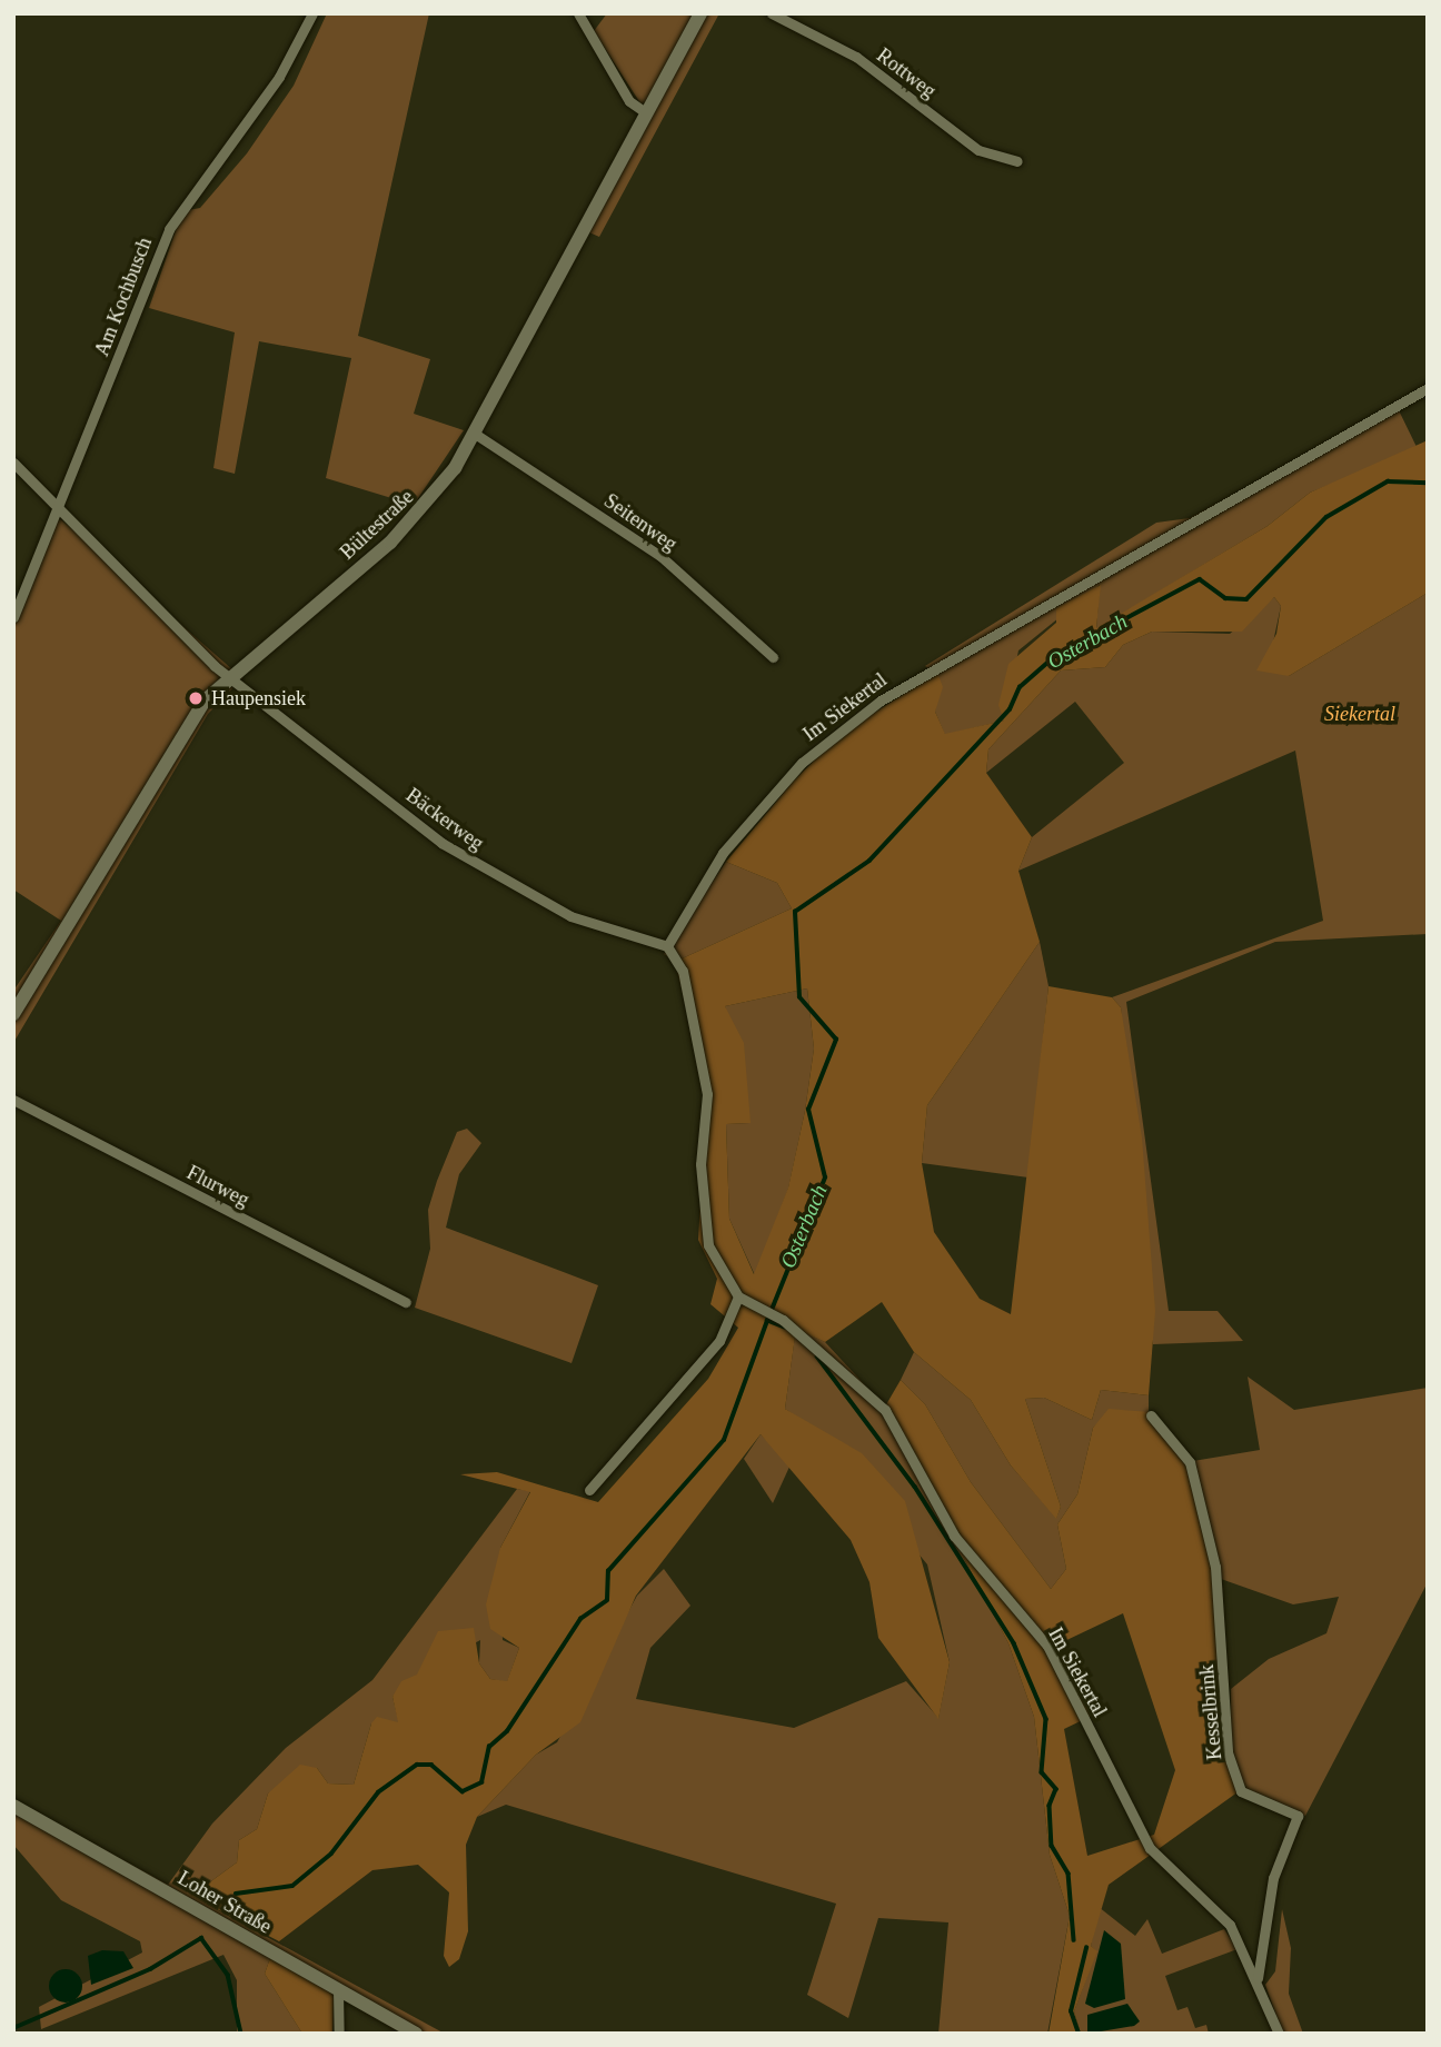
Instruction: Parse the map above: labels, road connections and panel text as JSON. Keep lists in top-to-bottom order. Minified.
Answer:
{"streets":{"street":["Rottweg","Am Kochbusch","Seitenweg","Bültestraße","Im Siekertal","Bäckerweg","Flurweg","Kesselbrink","Loher Straße"]},"crossings":[["Seitenweg","Bültestraße"],["Bültestraße","Bäckerweg"],["Im Siekertal","Bäckerweg"],["Im Siekertal","Kesselbrink"]],"water":["Osterbach"],"parks":["Siekertal"],"places":["Haupensiek"]}
